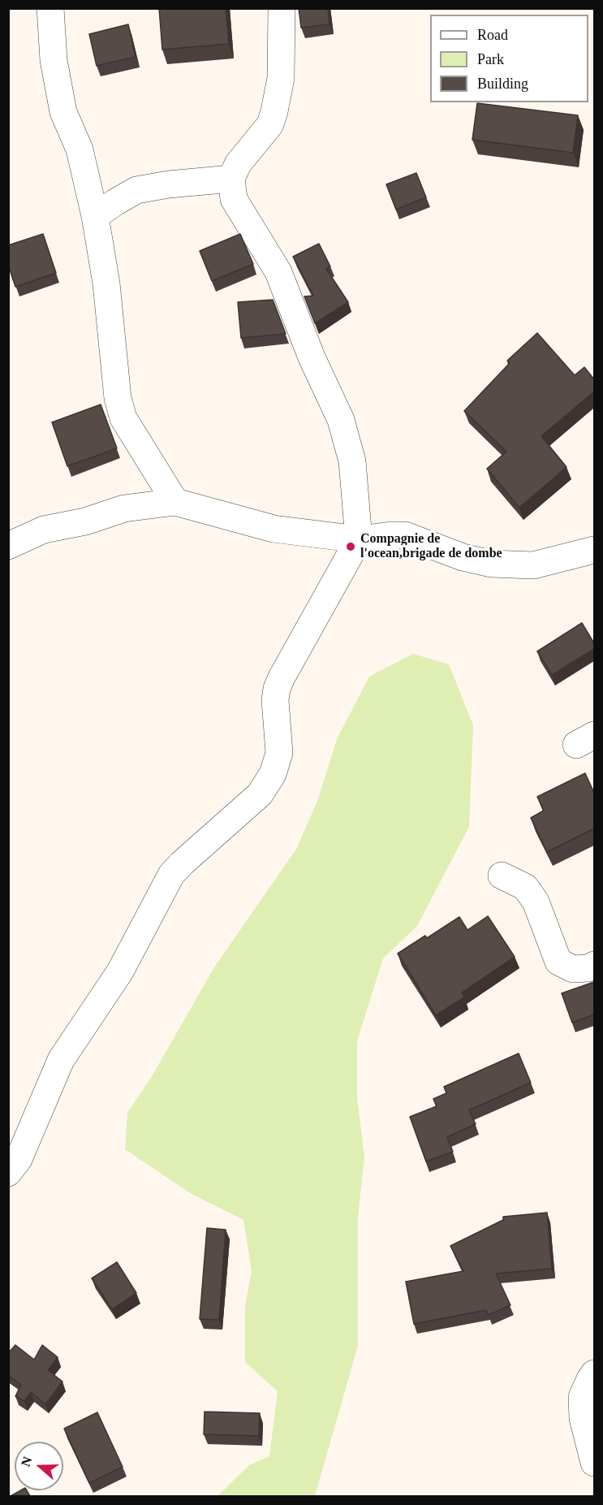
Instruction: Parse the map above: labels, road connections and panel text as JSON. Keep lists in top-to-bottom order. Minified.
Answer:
{"places":["Compagnie de l'ocean,brigade de dombe"],"legend":["Road","Park","Building"],"north":"left"}
